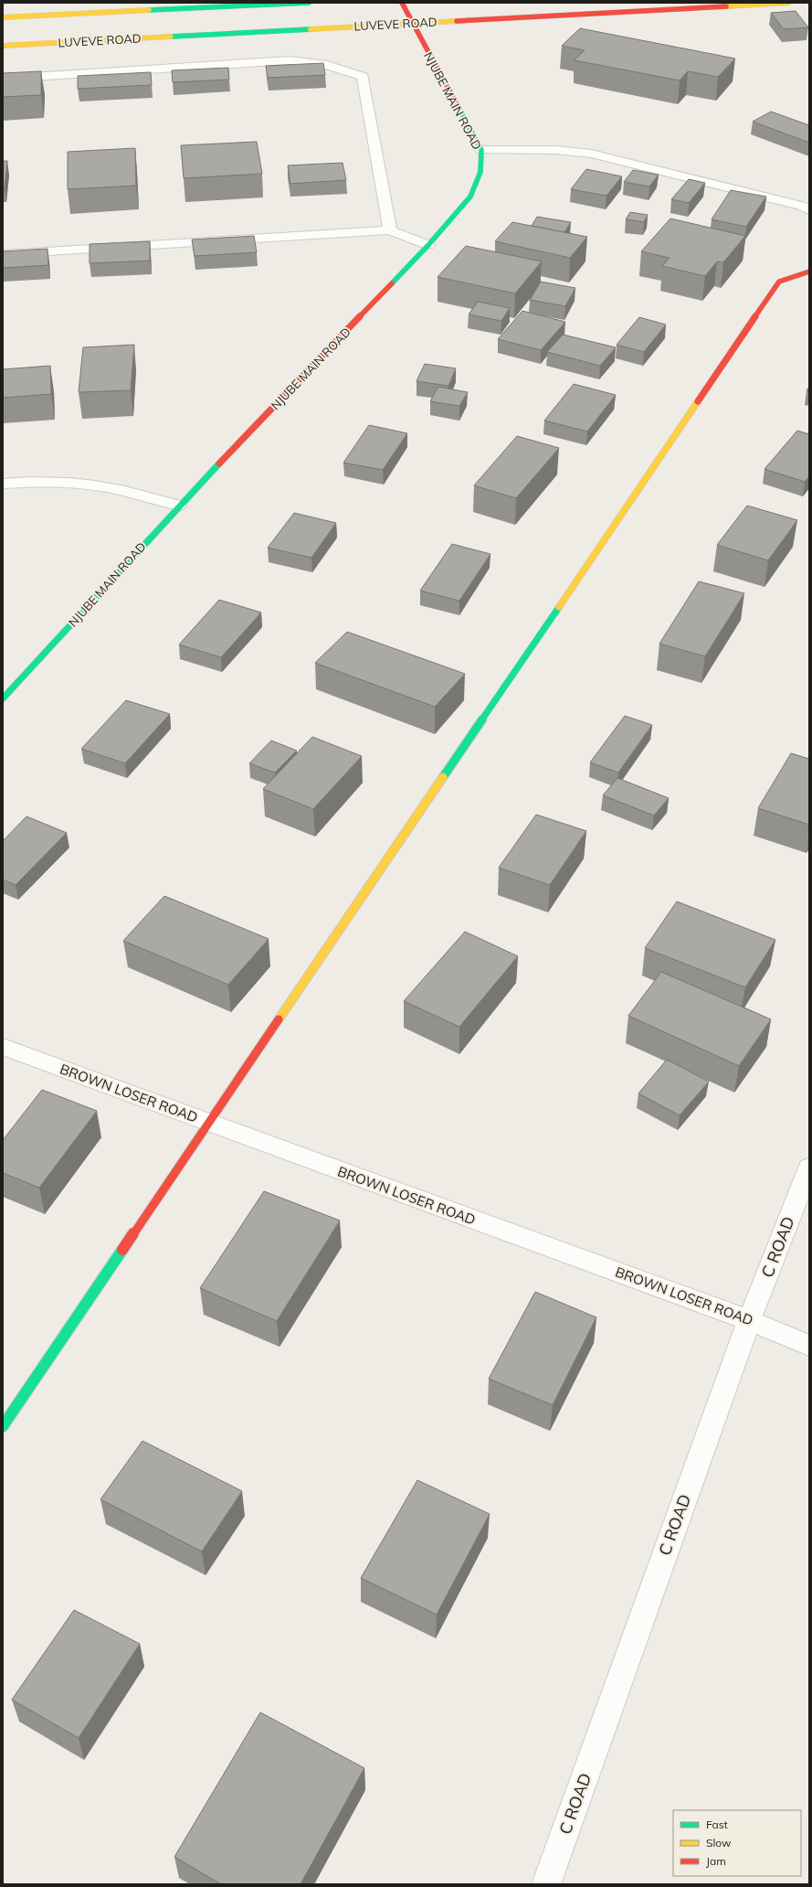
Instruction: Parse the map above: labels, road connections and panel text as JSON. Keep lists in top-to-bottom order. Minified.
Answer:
{"streets":{"street":["LUVEVE ROAD","NJUBE MAIN ROAD","BROWN LOSER ROAD","C ROAD"]},"crossings":[["LUVEVE ROAD","NJUBE MAIN ROAD"],["BROWN LOSER ROAD","C ROAD"]],"legend":["Fast","Slow","Jam"]}
